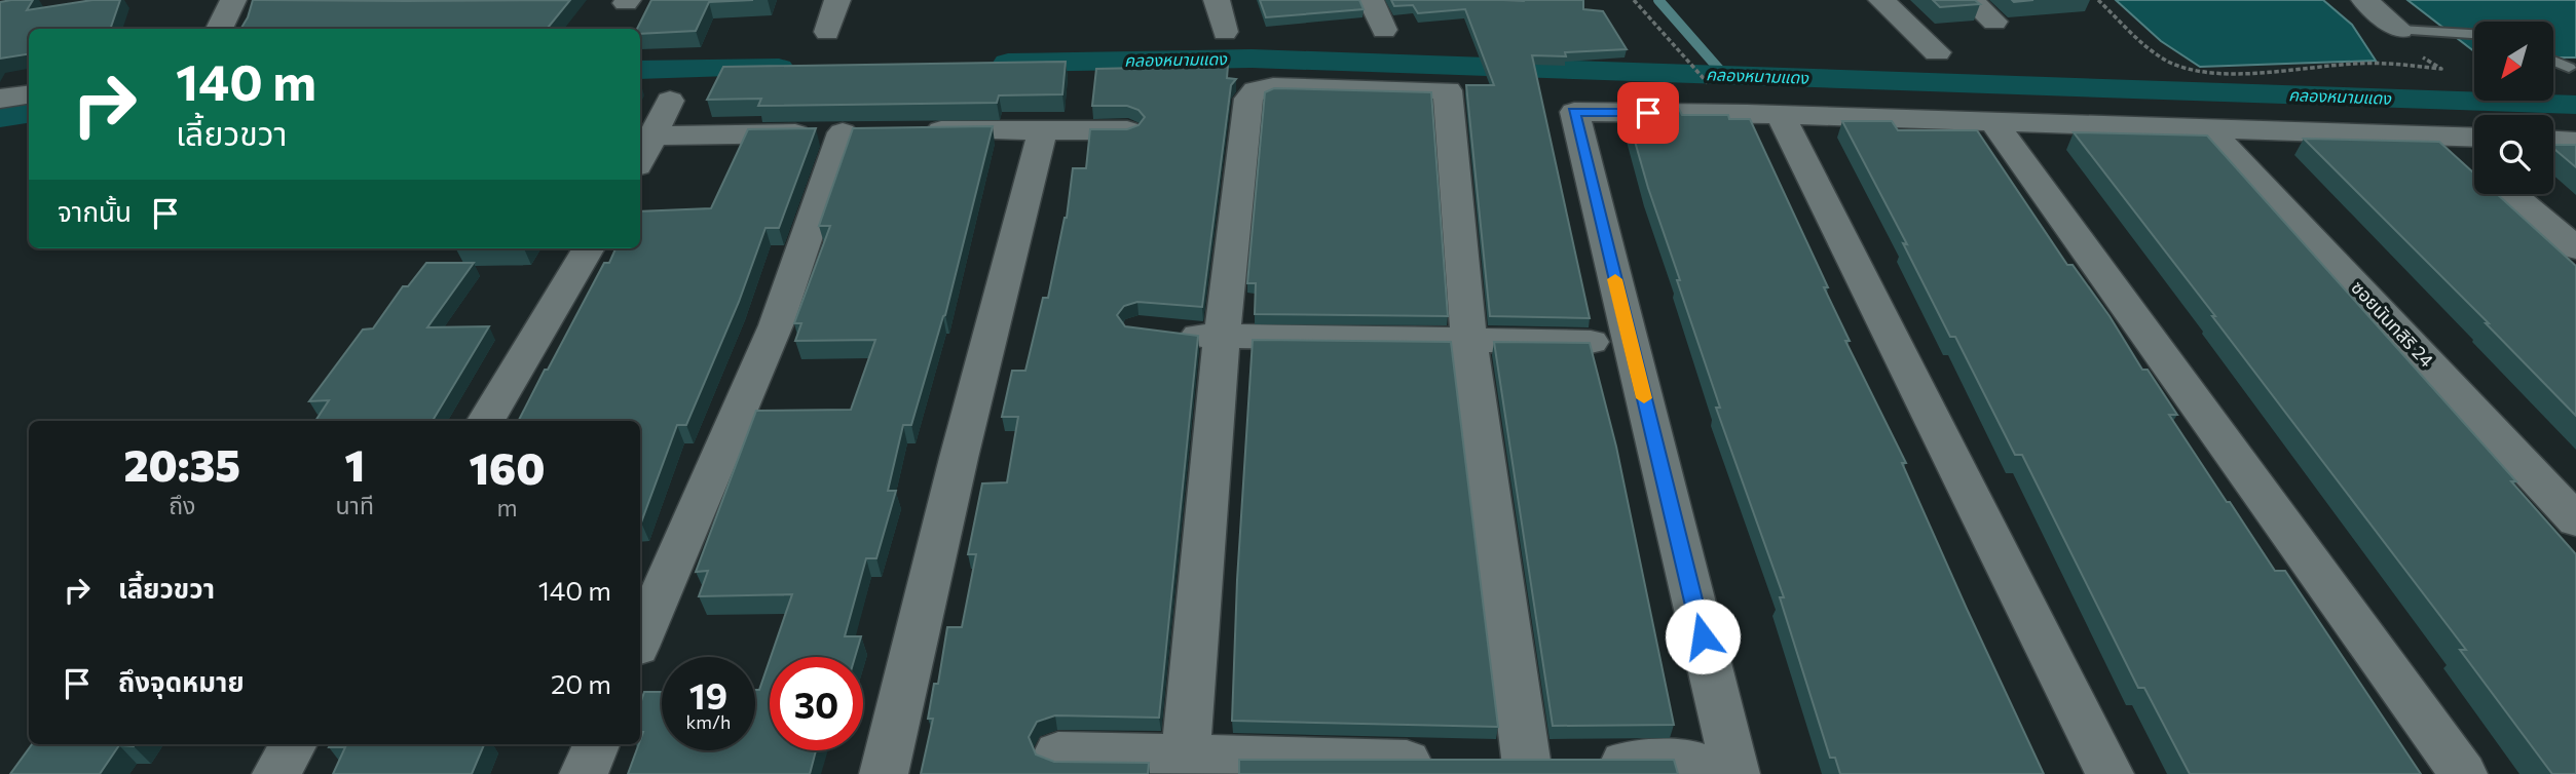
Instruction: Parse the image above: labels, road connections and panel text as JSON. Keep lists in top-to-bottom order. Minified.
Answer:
{"streets":{"street":["ซอยนันทสิริ 24"]},"water":["คลองหนามแดง"],"north":"bottom left","page":{"turn":["140 m","เลี้ยวขวา"],"then":"จากนั้น","eta":["20:35","ถึง","1","นาที","160","m"],"list":[{"name":"เลี้ยวขวา","value":"140 m"},{"name":"ถึงจุดหมาย","value":"20 m"}],"speed":"19 km/h","limit":"30"}}
